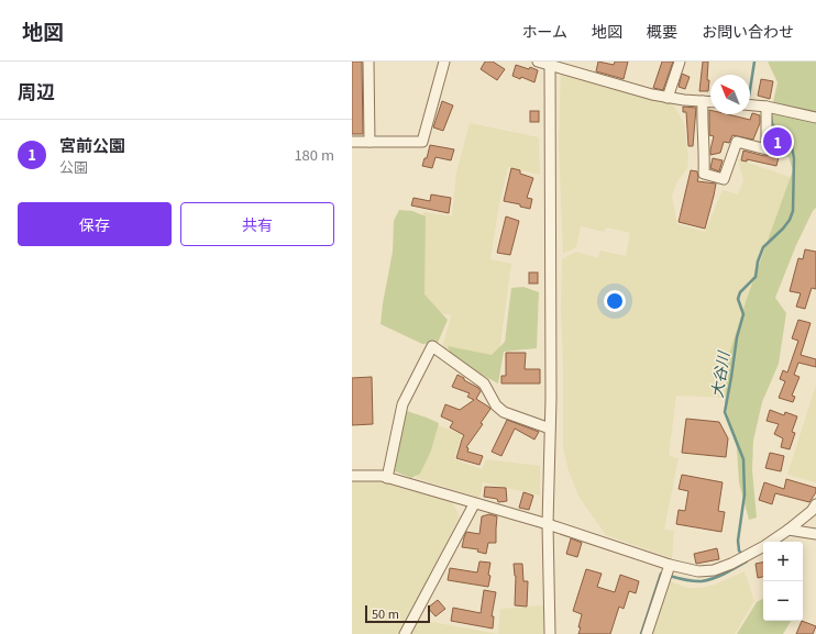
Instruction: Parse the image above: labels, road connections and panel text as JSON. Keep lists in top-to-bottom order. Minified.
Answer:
{"water":["大谷川"],"scale_bar":"50 m","north":"top left","page":{"header":"地図","nav":["ホーム","地図","概要","お問い合わせ"],"heading":"周辺","list":[{"mark":"1","name":"宮前公園","note":"公園","value":"180 m"}],"pins":"1","buttons":["保存","共有"],"map_buttons":["+","−"],"scale":"50 m"}}
